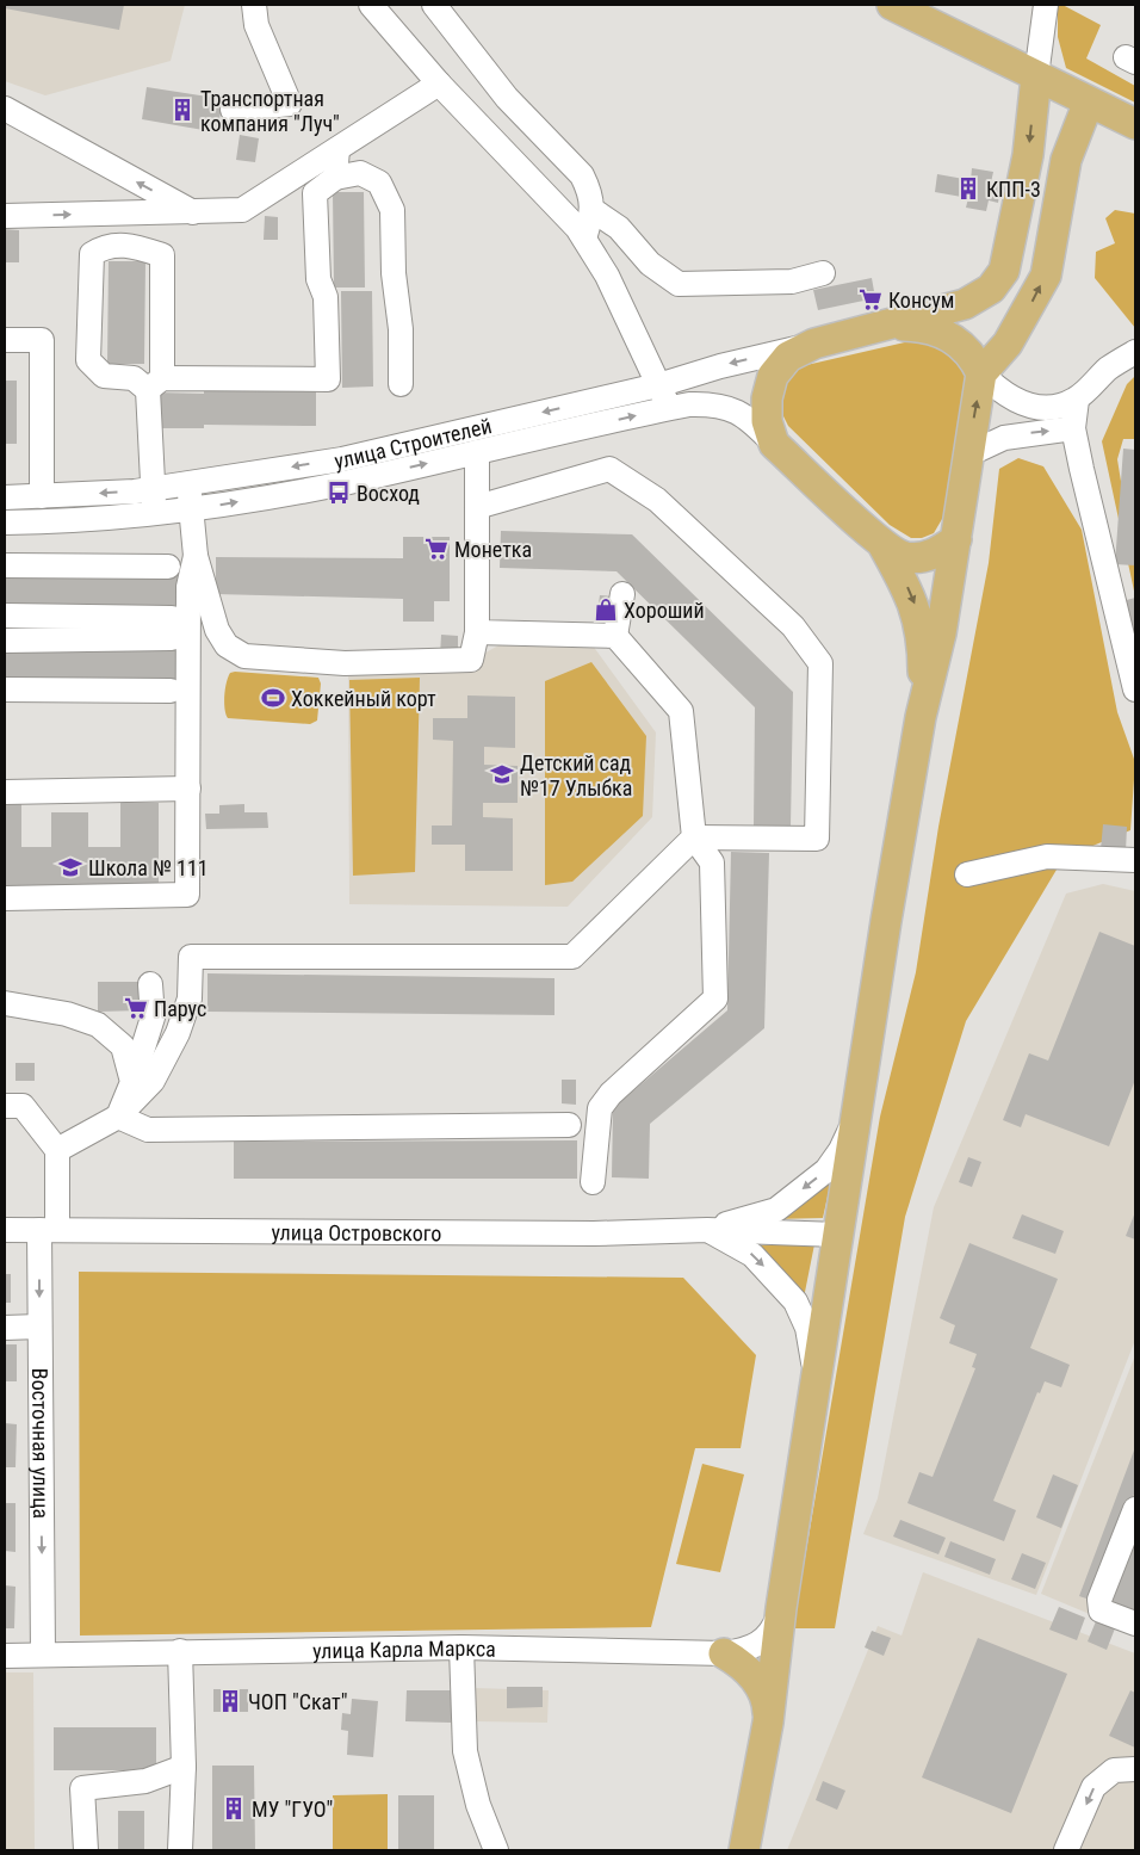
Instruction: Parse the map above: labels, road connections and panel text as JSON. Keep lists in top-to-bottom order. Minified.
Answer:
{"streets":{"street":["улица Строителей","улица Островского","Восточная улица","улица Карла Маркса"]},"crossings":[["улица Островского","Восточная улица"],["Восточная улица","улица Карла Маркса"]],"one_way":["Восточная улица"],"places":{"building":["Транспортная компания \"Луч\"","КПП-3","ЧОП \"Скат\"","МУ \"ГУО\""],"supermarket":["Консум","Монетка","Парус"],"bus stop":["Восход"],"shop":["Хороший"],"sports":["Хоккейный корт"],"school or university":["Детский сад №17 Улыбка","Школа № 111"]}}
